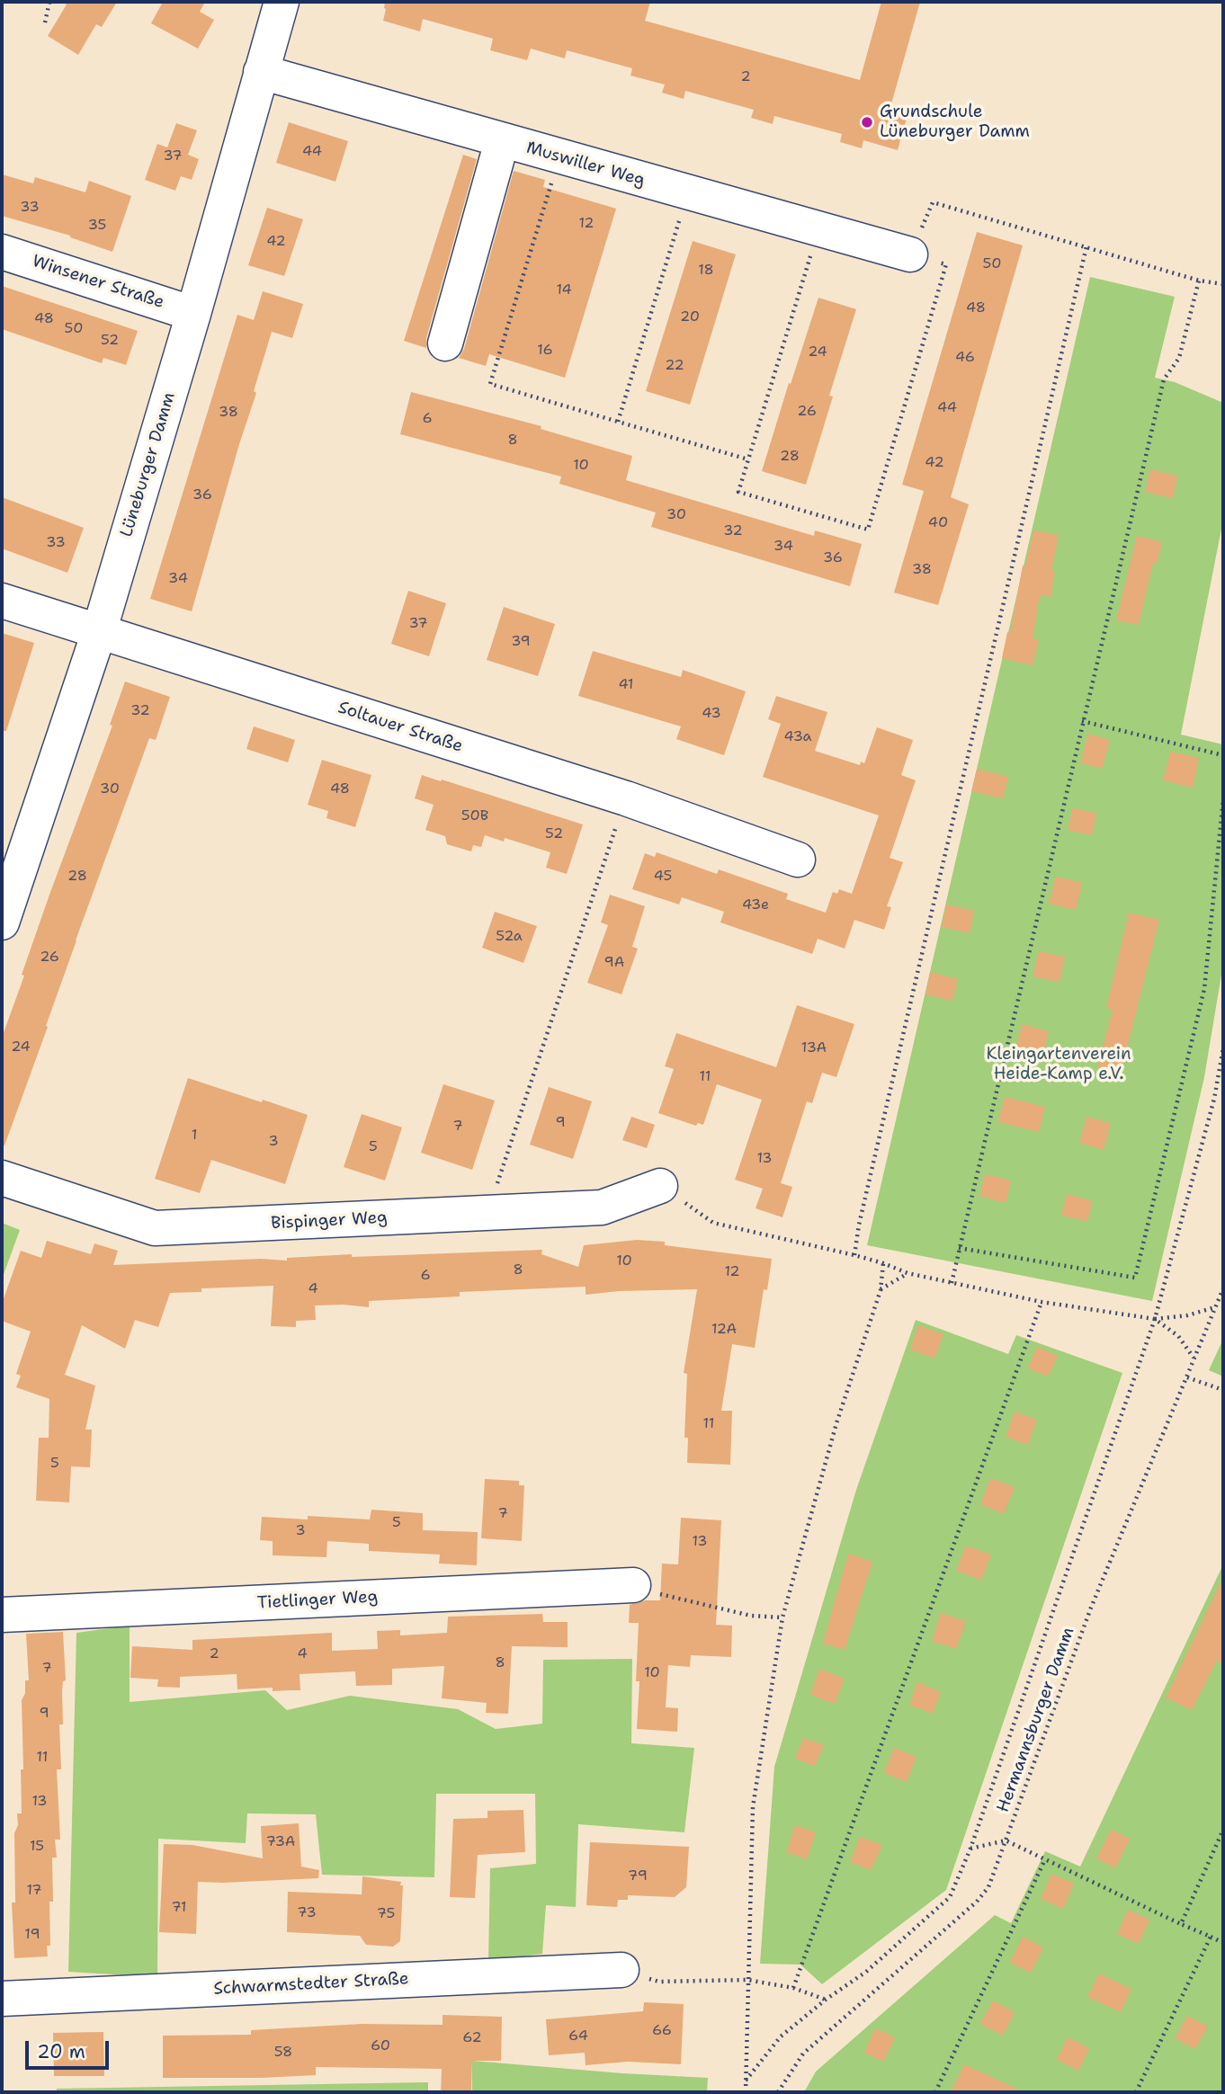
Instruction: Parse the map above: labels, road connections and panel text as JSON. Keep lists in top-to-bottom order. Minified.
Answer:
{"streets":{"street":["Muswiller Weg","Winsener Straße","Lüneburger Damm","Soltauer Straße","Bispinger Weg","Tietlinger Weg","Schwarmstedter Straße"],"path":["Hermannsburger Damm"]},"crossings":[["Muswiller Weg","Lüneburger Damm"],["Winsener Straße","Lüneburger Damm"],["Lüneburger Damm","Soltauer Straße"]],"parks":["Kleingartenverein Heide-Kamp e.V."],"places":["Grundschule Lüneburger Damm"],"house_numbers":["2","44","37","33","12","35","42","50","18","14","48","20","48","50","52","16","24","46","22","44","26","38","6","8","28","42","10","36","30","40","32","33","34","36","38","34","37","39","41","32","43","43a","30","48","50B","52","28","45","43e","52a","26","9A","24","13A","11","9","7","1","3","5","13","10","8","12","6","4","12A","11","5","7","5","3","13","2","4","8","7","10","9","11","13","73A","15","79","17","71","73","75","19","66","64","62","60","58"],"scale_bar":"20 m"}
